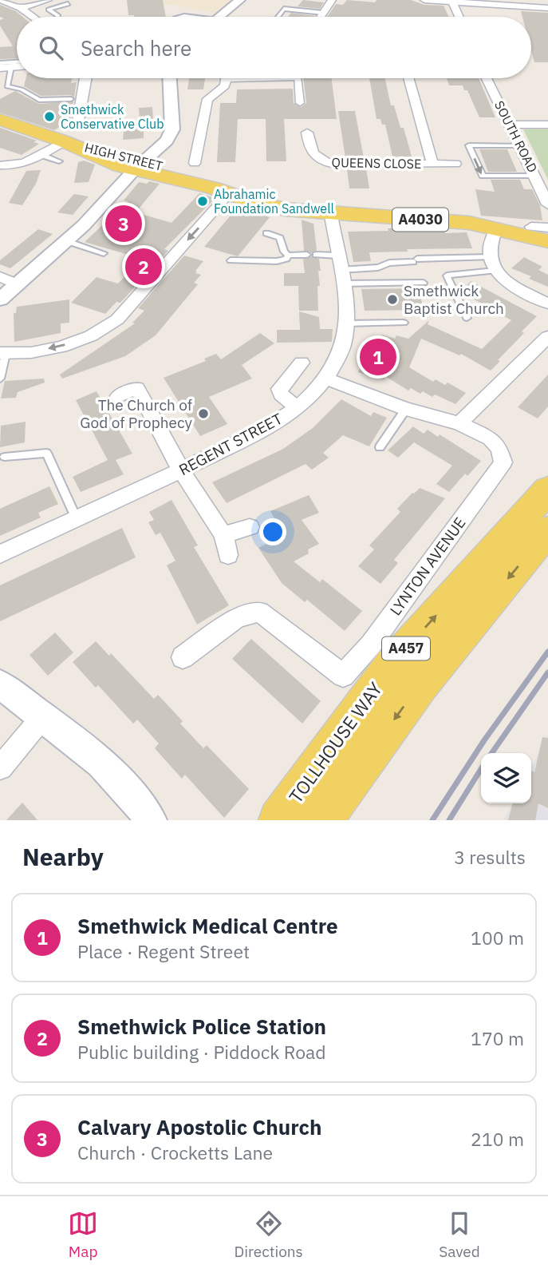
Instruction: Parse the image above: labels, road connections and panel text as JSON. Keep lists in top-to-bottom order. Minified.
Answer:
{"streets":{"main road":["HIGH STREET","A4030","A457","TOLLHOUSE WAY"],"street":["SOUTH ROAD","QUEENS CLOSE","REGENT STREET","LYNTON AVENUE"]},"crossings":[["HIGH STREET","REGENT STREET"],["REGENT STREET","LYNTON AVENUE"]],"places":["Smethwick Conservative Club","Abrahamic Foundation Sandwell","Smethwick Baptist Church","The Church of God of Prophecy"],"page":{"search":"Search here","pins":["3","2","1"],"heading":["Nearby","3 results"],"list":[{"mark":"1","name":"Smethwick Medical Centre","note":"Place · Regent Street","value":"100 m"},{"mark":"2","name":"Smethwick Police Station","note":"Public building · Piddock Road","value":"170 m"},{"mark":"3","name":"Calvary Apostolic Church","note":"Church · Crocketts Lane","value":"210 m"}],"nav":["Map","Directions","Saved"]}}
